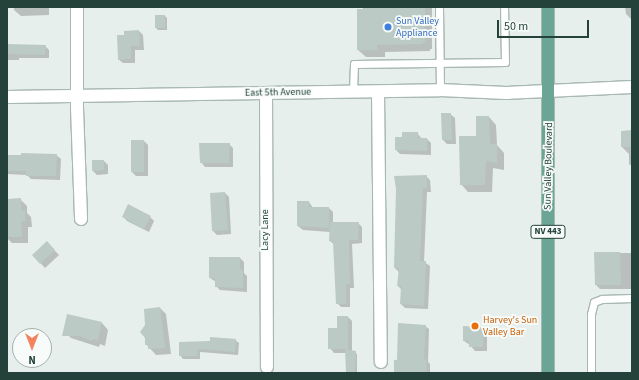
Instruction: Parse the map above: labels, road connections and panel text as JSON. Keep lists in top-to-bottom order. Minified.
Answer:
{"streets":{"main road":["Sun Valley Boulevard","NV 443"],"street":["East 5th Avenue","Lacy Lane"]},"crossings":[["East 5th Avenue","Sun Valley Boulevard"],["East 5th Avenue","Lacy Lane"]],"places":["Sun Valley Appliance","Harvey's Sun Valley Bar"],"scale_bar":"50 m","north":"bottom"}
